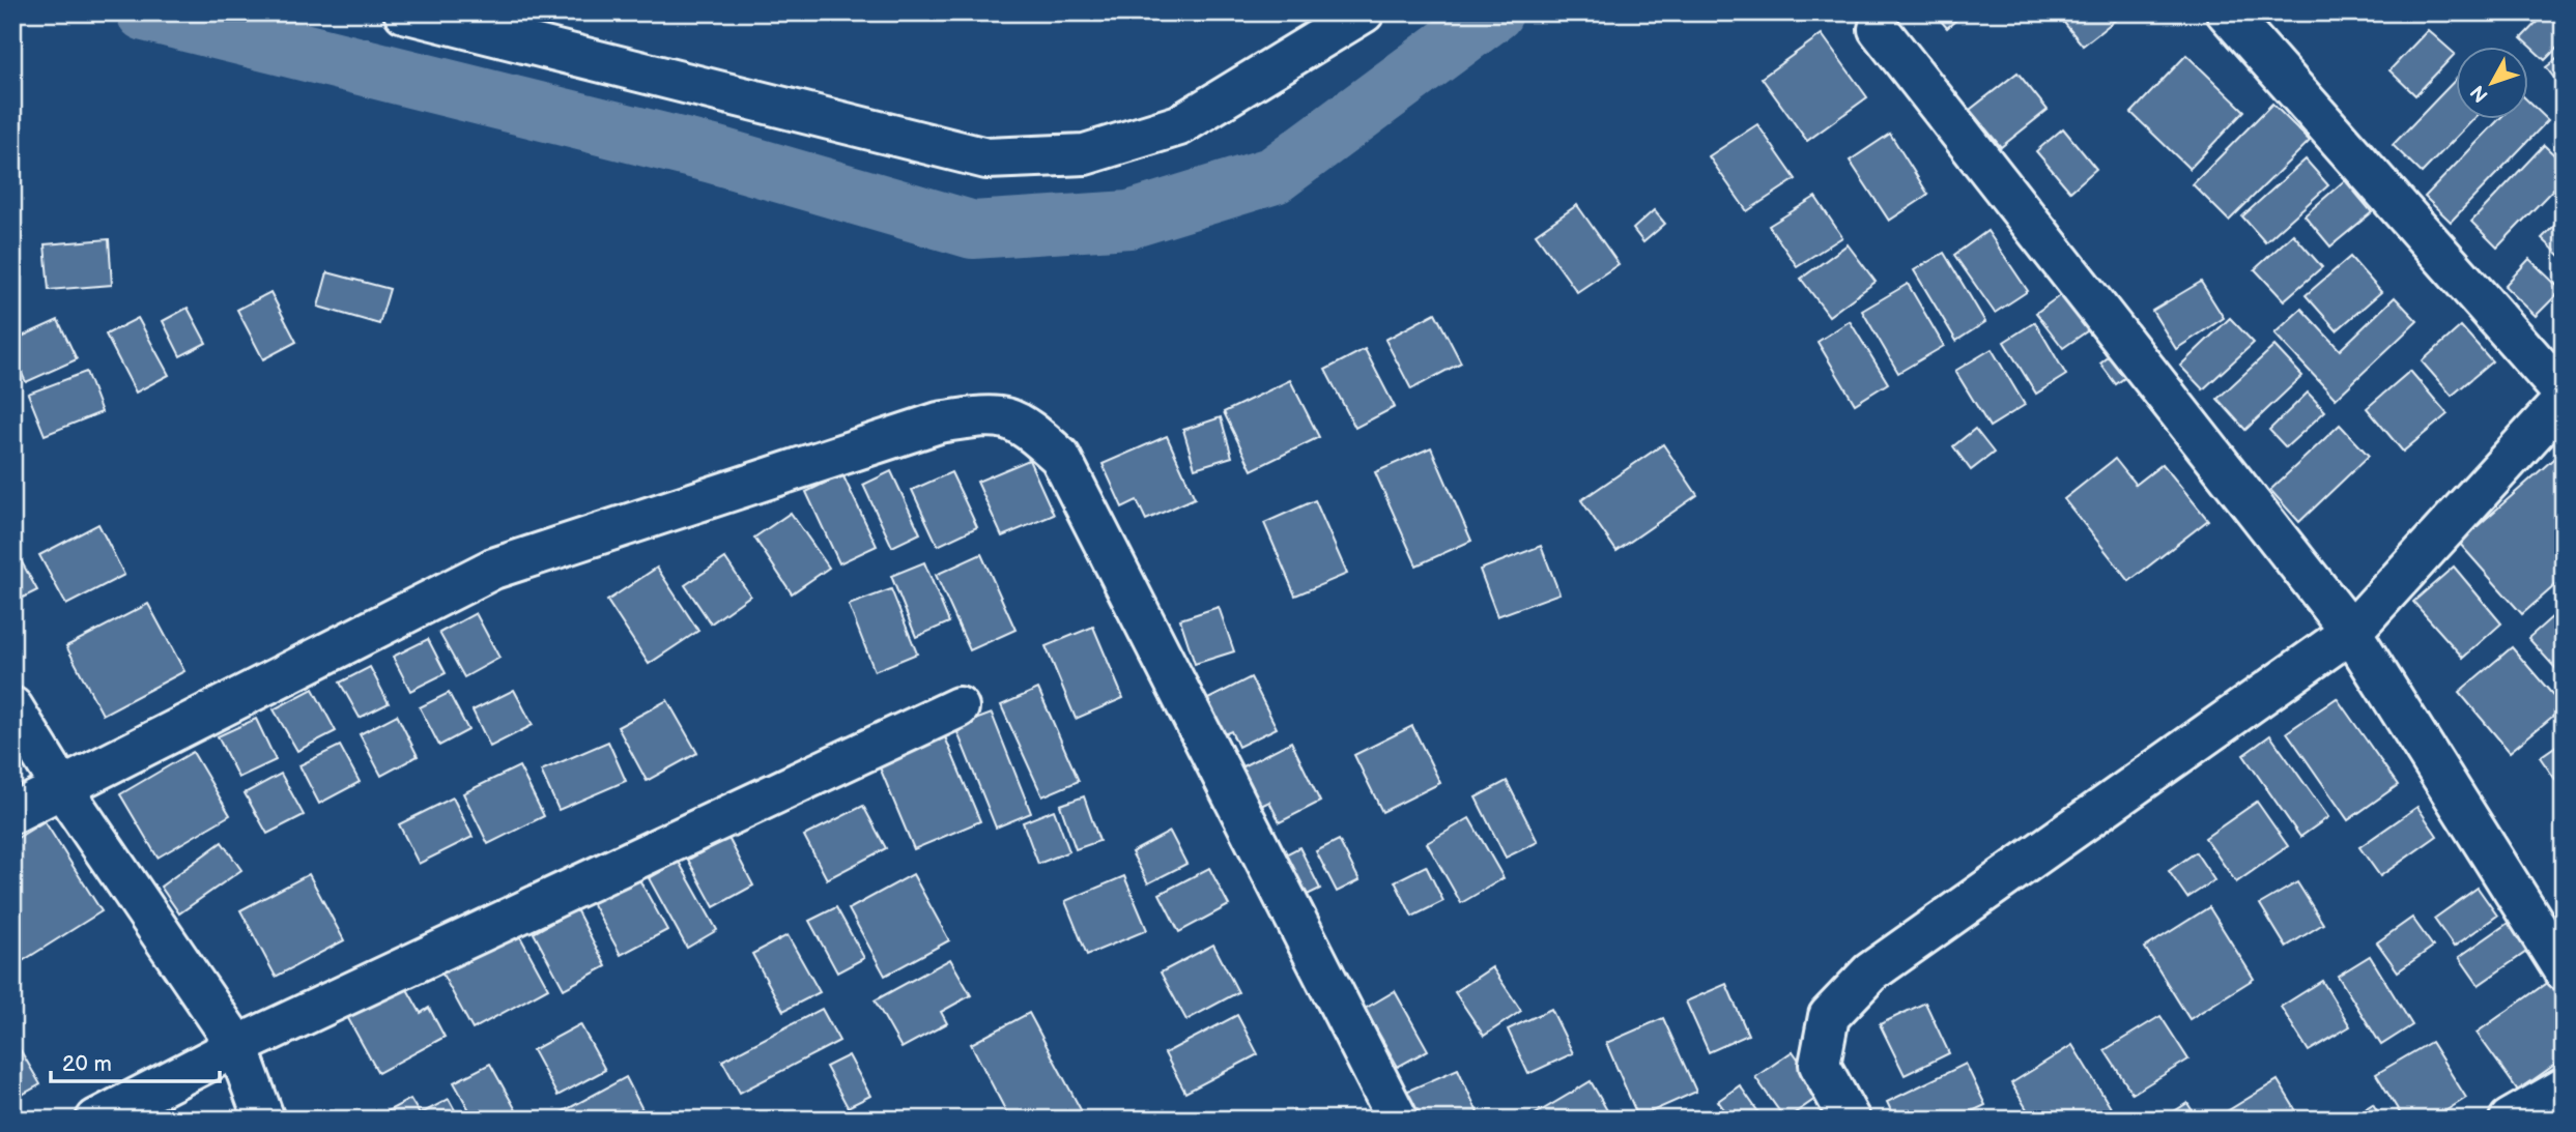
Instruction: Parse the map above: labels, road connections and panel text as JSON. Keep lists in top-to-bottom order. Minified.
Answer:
{"scale_bar":"20 m","north":"bottom left"}
